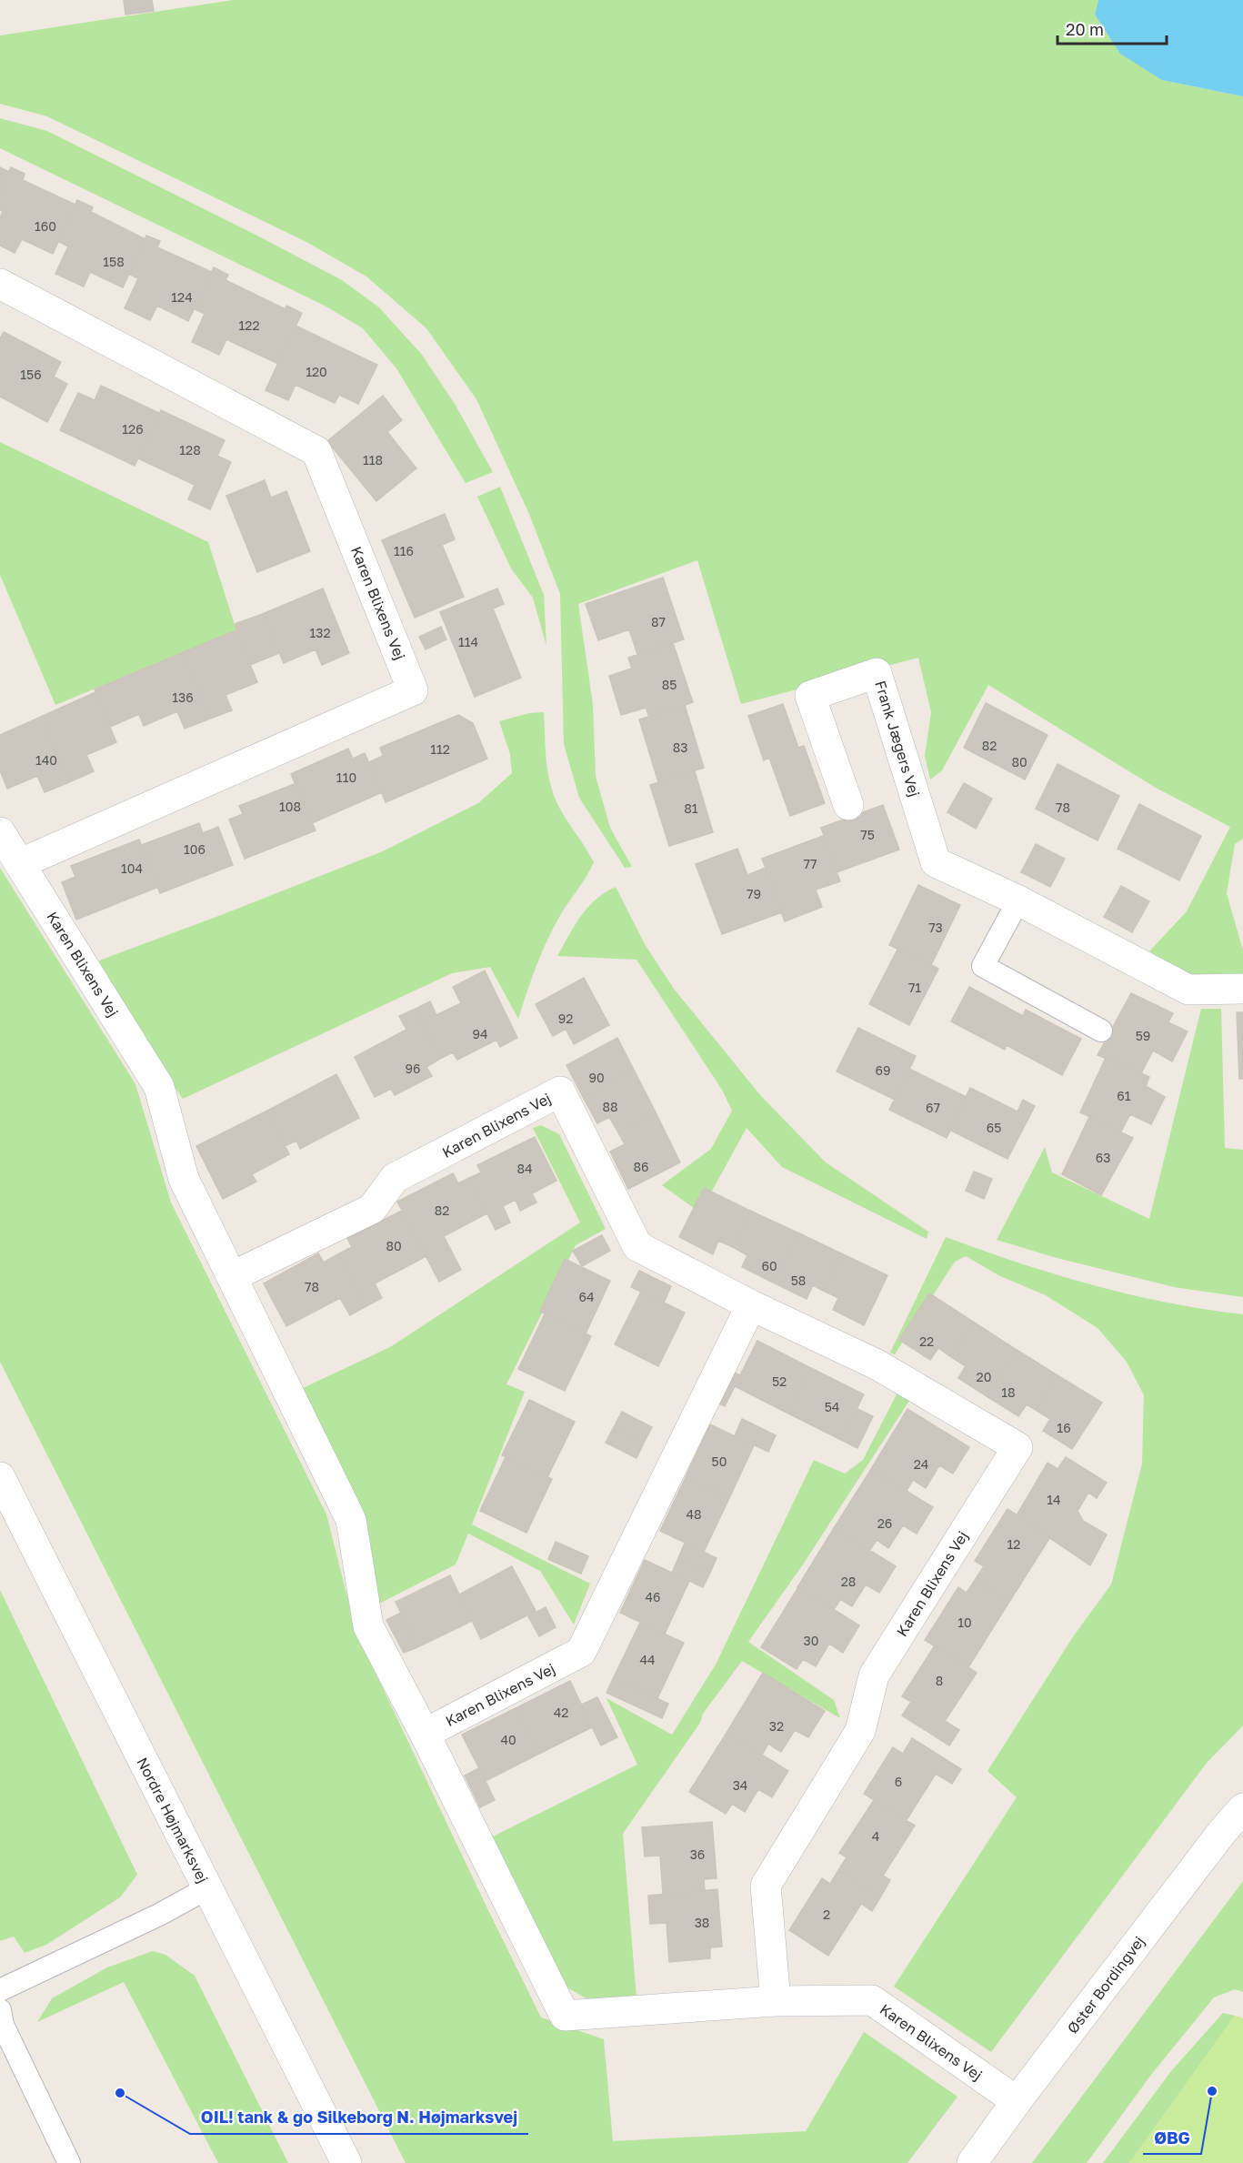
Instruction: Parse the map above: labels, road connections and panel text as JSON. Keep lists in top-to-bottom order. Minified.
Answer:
{"streets":{"street":["Karen Blixens Vej","Frank Jægers Vej","Nordre Højmarksvej","Øster Bordingvej"]},"crossings":[["Karen Blixens Vej","Øster Bordingvej"]],"places":["ØBG","OIL! tank & go Silkeborg N. Højmarksvej"],"house_numbers":["160","158","124","122","120","156","126","128","118","116","87","132","114","85","136","82","83","112","140","80","110","108","78","81","75","106","77","104","79","73","71","92","94","59","96","69","90","61","88","67","65","63","86","84","82","80","60","58","78","64","22","20","52","18","54","16","50","24","14","48","26","12","28","46","10","30","44","8","42","32","40","6","34","4","36","2","38"],"scale_bar":"20 m"}
